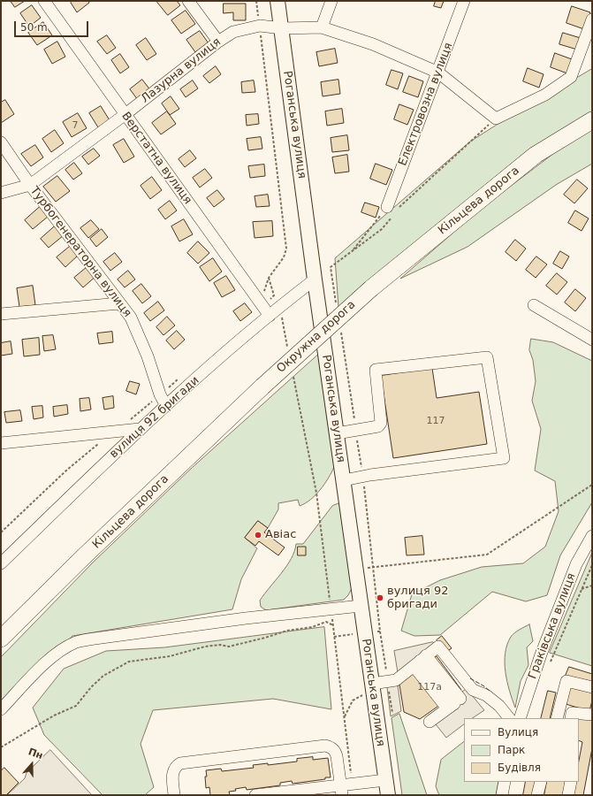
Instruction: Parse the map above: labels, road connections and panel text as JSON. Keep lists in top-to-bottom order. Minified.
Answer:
{"streets":{"highway":["Кільцева дорога","Окружна дорога"],"main road":["Роганська вулиця"],"street":["Лазурна вулиця","Електровозна вулиця","Верстатна вулиця","Турбогенераторна вулиця","вулиця 92 бригади","Граківська вулиця"]},"crossings":[["Лазурна вулиця","Електровозна вулиця"],["Лазурна вулиця","Роганська вулиця"],["Лазурна вулиця","Верстатна вулиця"],["Лазурна вулиця","Турбогенераторна вулиця"],["Роганська вулиця","вулиця 92 бригади"],["Верстатна вулиця","вулиця 92 бригади"],["Кільцева дорога","Окружна дорога"],["Турбогенераторна вулиця","вулиця 92 бригади"]],"places":["Авіас","вулиця 92 бригади"],"house_numbers":["7","117","117а"],"legend":["Вулиця","Парк","Будівля"],"scale_bar":"50 m","north":"top"}
